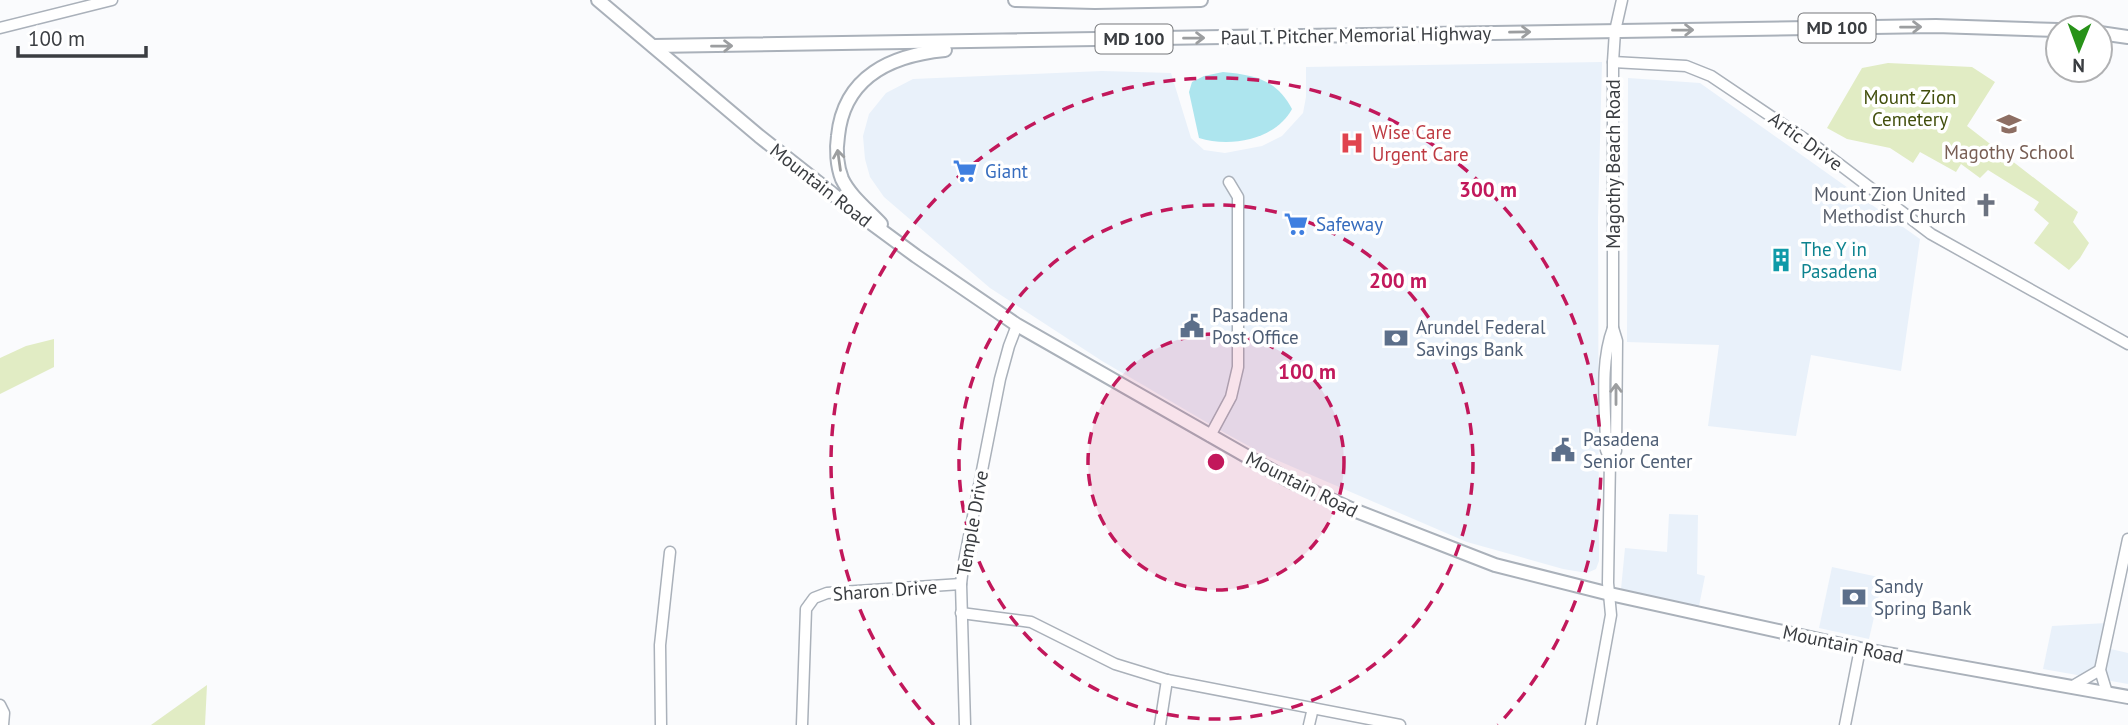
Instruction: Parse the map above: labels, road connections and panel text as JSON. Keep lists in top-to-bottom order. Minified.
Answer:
{"streets":{"main road":["MD 100","Paul T. Pitcher Memorial Highway","Mountain Road"],"street":["Artic Drive","Magothy Beach Road","Temple Drive","Sharon Drive"]},"crossings":[["Paul T. Pitcher Memorial Highway","Magothy Beach Road"],["Paul T. Pitcher Memorial Highway","Mountain Road"],["Artic Drive","Magothy Beach Road"],["Magothy Beach Road","Mountain Road"],["Mountain Road","Temple Drive"],["Temple Drive","Sharon Drive"]],"one_way":["Paul T. Pitcher Memorial Highway"],"parks":["Mount Zion Cemetery"],"places":{"school or university":["Magothy School"],"hospital":["Wise Care Urgent Care"],"supermarket":["Giant","Safeway"],"church":["Mount Zion United Methodist Church"],"building":["The Y in Pasadena"],"public building":["Pasadena Post Office","Pasadena Senior Center"],"bank":["Arundel Federal Savings Bank","Sandy Spring Bank"]},"scale_bar":"100 m","north":"bottom","rings":["300 m","200 m","100 m"]}
